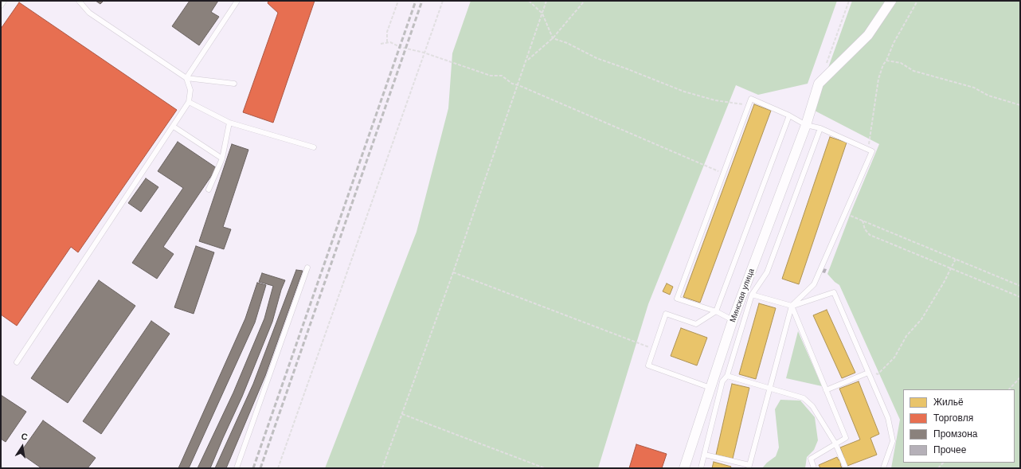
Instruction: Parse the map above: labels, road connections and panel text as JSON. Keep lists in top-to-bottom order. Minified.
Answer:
{"streets":{"street":["Минская улица"]},"legend":["Жильё","Торговля","Промзона","Прочее"],"north":"top"}
